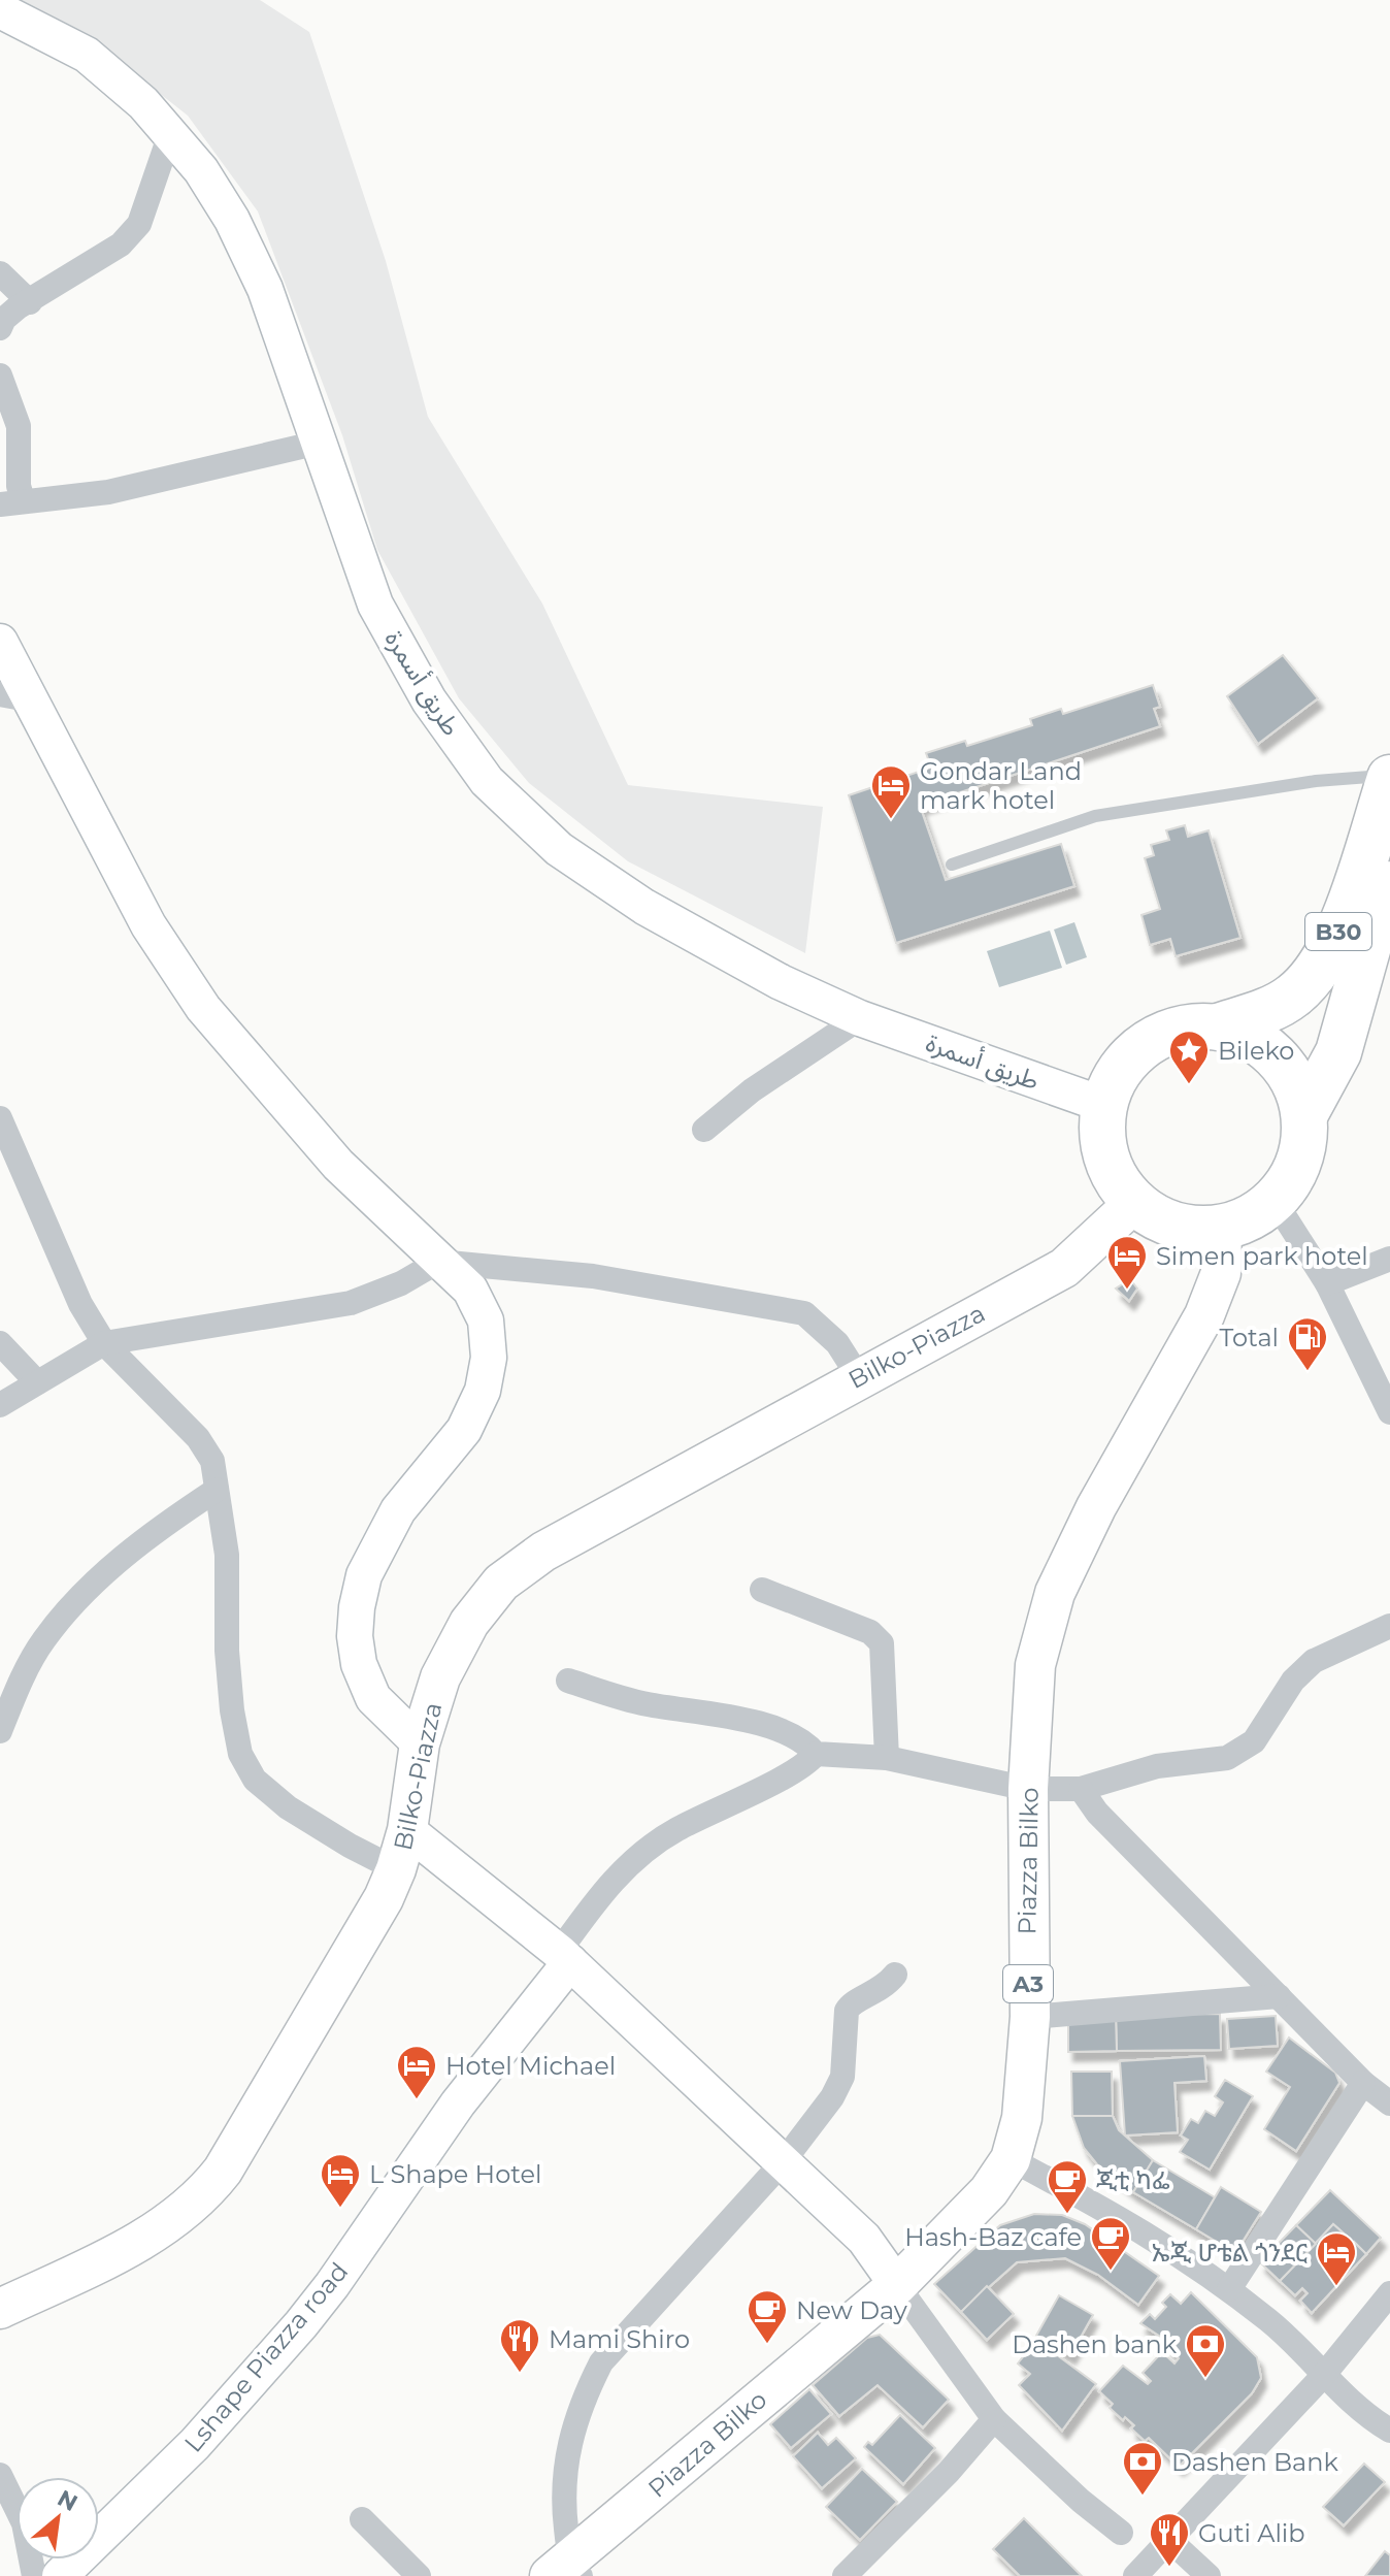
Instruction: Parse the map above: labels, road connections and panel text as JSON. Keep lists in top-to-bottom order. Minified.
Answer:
{"streets":{"highway":["B30"],"main road":["Bilko-Piazza","Piazza Bilko","A3"],"street":["طريق أسمرة","Lshape Piazza road"]},"crossings":[["طريق أسمرة","B30"],["طريق أسمرة","Bilko-Piazza"],["طريق أسمرة","Piazza Bilko"],["B30","Bilko-Piazza"],["B30","Piazza Bilko"],["Bilko-Piazza","Piazza Bilko"]],"places":{"hotel":["Gondar Land mark hotel","Simen park hotel","Hotel Michael","L Shape Hotel","ኤጂ ሆቴል ጎንደር"],"place":["Bileko"],"fuel station":["Total"],"cafe":["ጂቲ ካፌ","Hash-Baz cafe","New Day"],"restaurant":["Mami Shiro","Guti Alib"],"bank":["Dashen bank","Dashen Bank"]},"north":"top right"}
